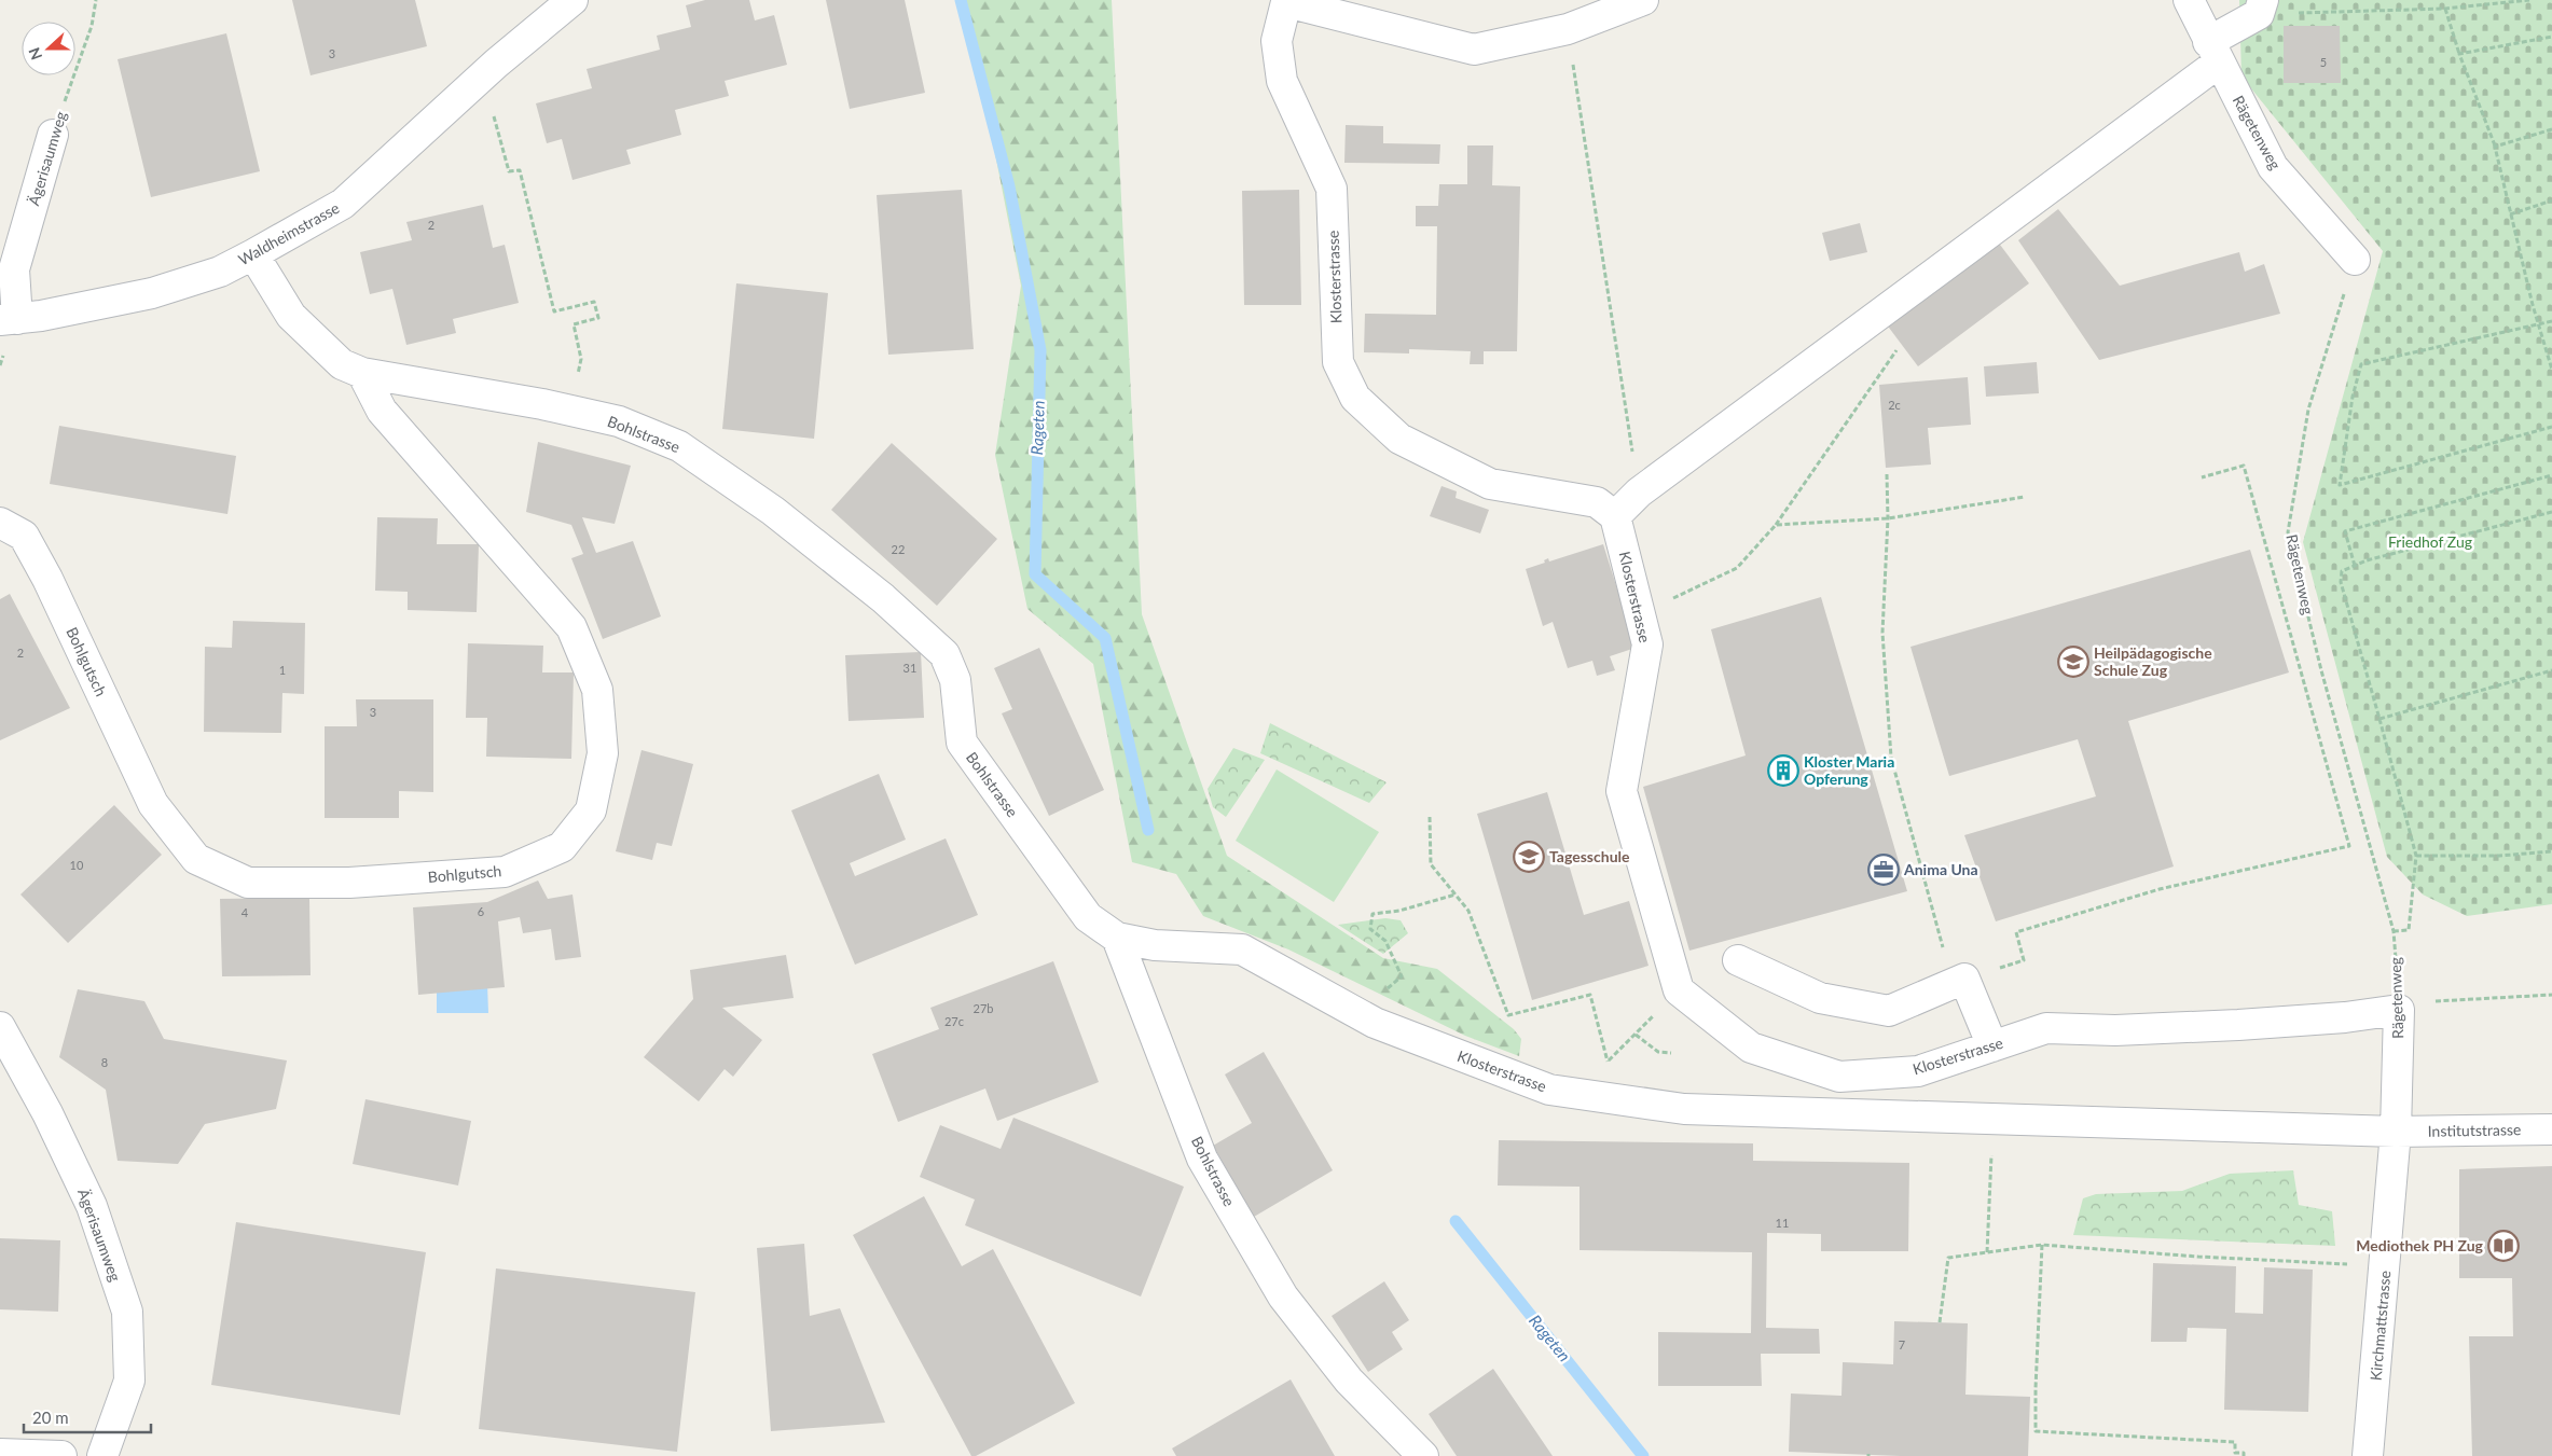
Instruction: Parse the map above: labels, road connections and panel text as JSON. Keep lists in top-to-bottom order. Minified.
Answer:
{"streets":{"street":["Rägetenweg","Ägerisaumweg","Waldheimstrasse","Klosterstrasse","Bohlstrasse","Bohlgutsch","Institutstrasse","Kirchmattstrasse"]},"crossings":[["Rägetenweg","Klosterstrasse"],["Rägetenweg","Institutstrasse"],["Rägetenweg","Kirchmattstrasse"],["Ägerisaumweg","Waldheimstrasse"],["Waldheimstrasse","Bohlstrasse"],["Klosterstrasse","Bohlstrasse"],["Klosterstrasse","Institutstrasse"],["Klosterstrasse","Kirchmattstrasse"],["Bohlstrasse","Bohlgutsch"],["Institutstrasse","Kirchmattstrasse"]],"water":["Rageten"],"parks":["Friedhof Zug"],"places":{"school or university":["Heilpädagogische Schule Zug","Tagesschule"],"building":["Kloster Maria Opferung"],"office":["Anima Una"],"library":["Mediothek PH Zug"]},"house_numbers":["3","5","2","2c","22","2","31","1","3","10","6","4","27b","27c","8","11","7"],"scale_bar":"20 m","north":"left"}
